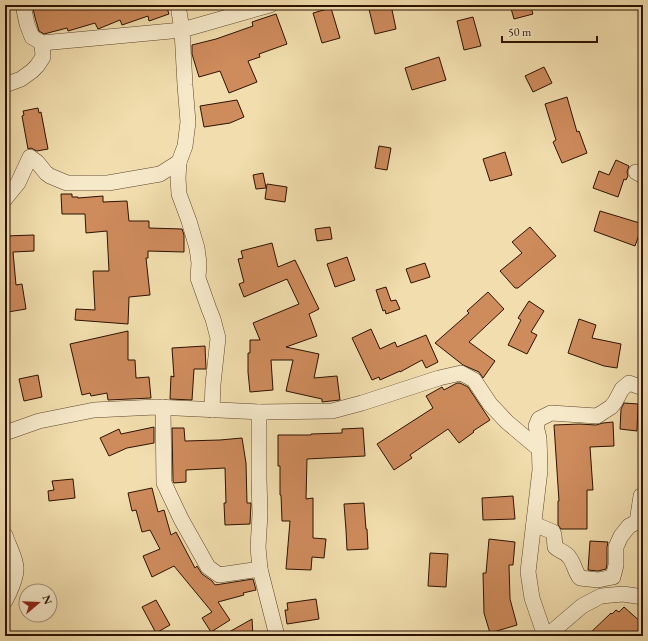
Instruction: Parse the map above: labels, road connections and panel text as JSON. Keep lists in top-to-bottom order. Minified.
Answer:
{"scale_bar":"50 m","north":"right"}
